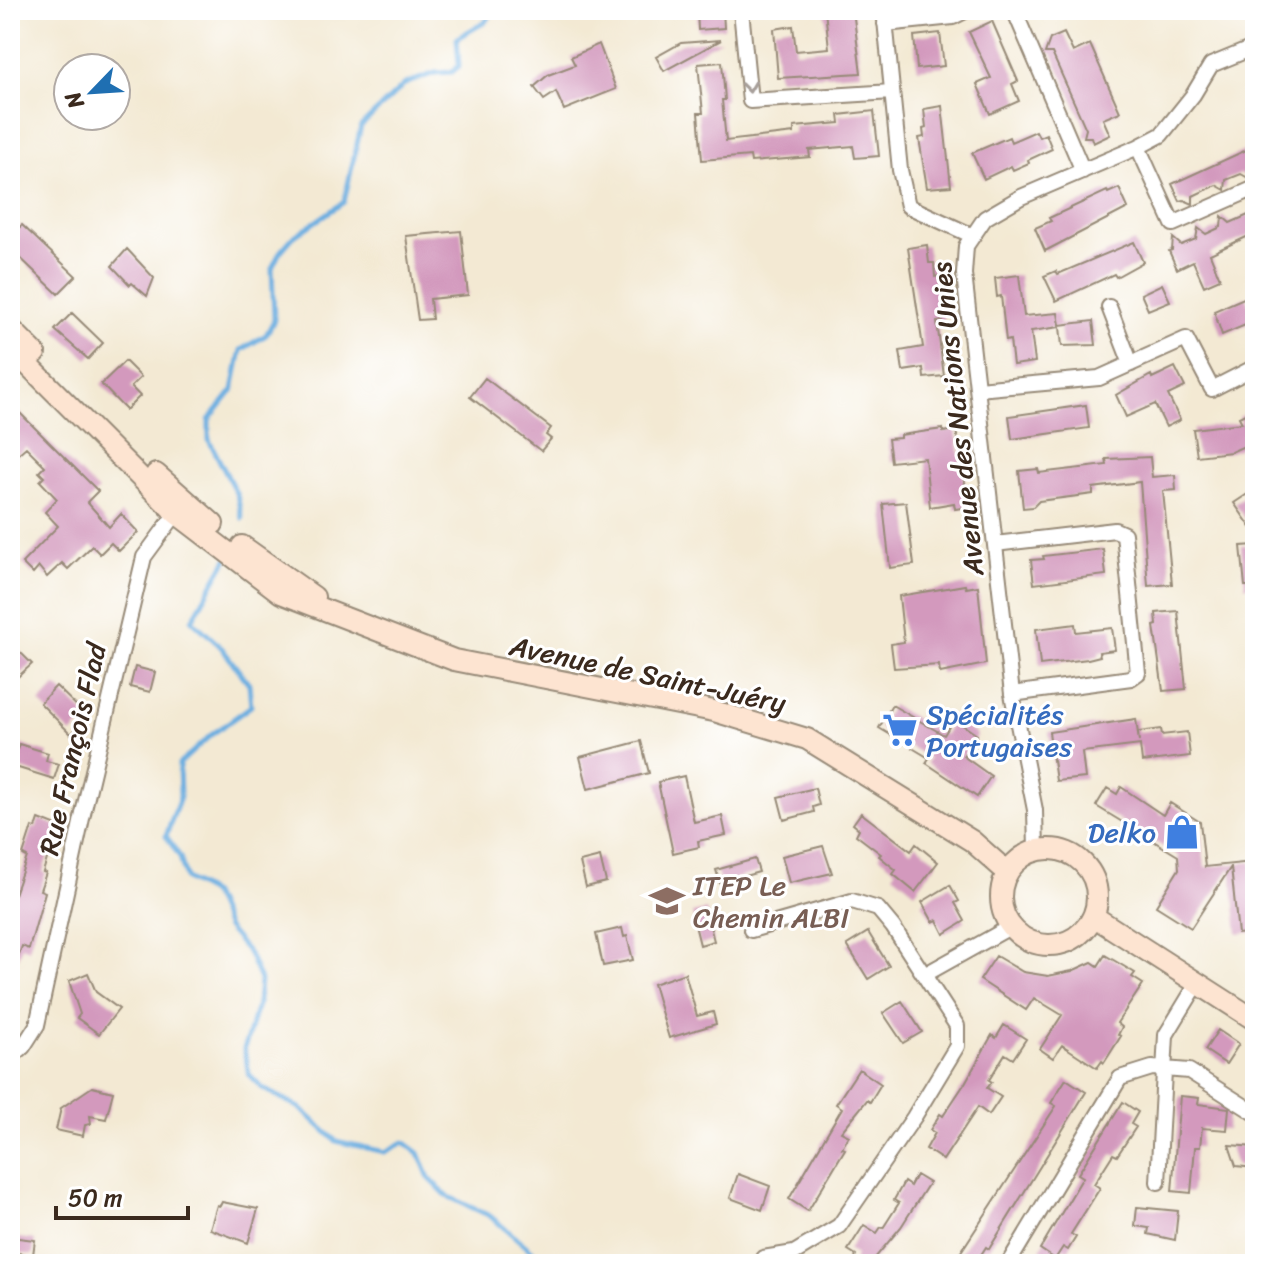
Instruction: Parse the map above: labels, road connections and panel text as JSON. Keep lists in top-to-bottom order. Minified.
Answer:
{"streets":{"main road":["Avenue de Saint-Juéry"],"street":["Avenue des Nations Unies","Rue François Flad"]},"crossings":[["Avenue des Nations Unies","Avenue de Saint-Juéry"],["Avenue de Saint-Juéry","Rue François Flad"]],"places":{"supermarket":["Spécialités Portugaises"],"shop":["Delko"],"school or university":["ITEP Le Chemin ALBI"]},"scale_bar":"50 m","north":"bottom left"}
